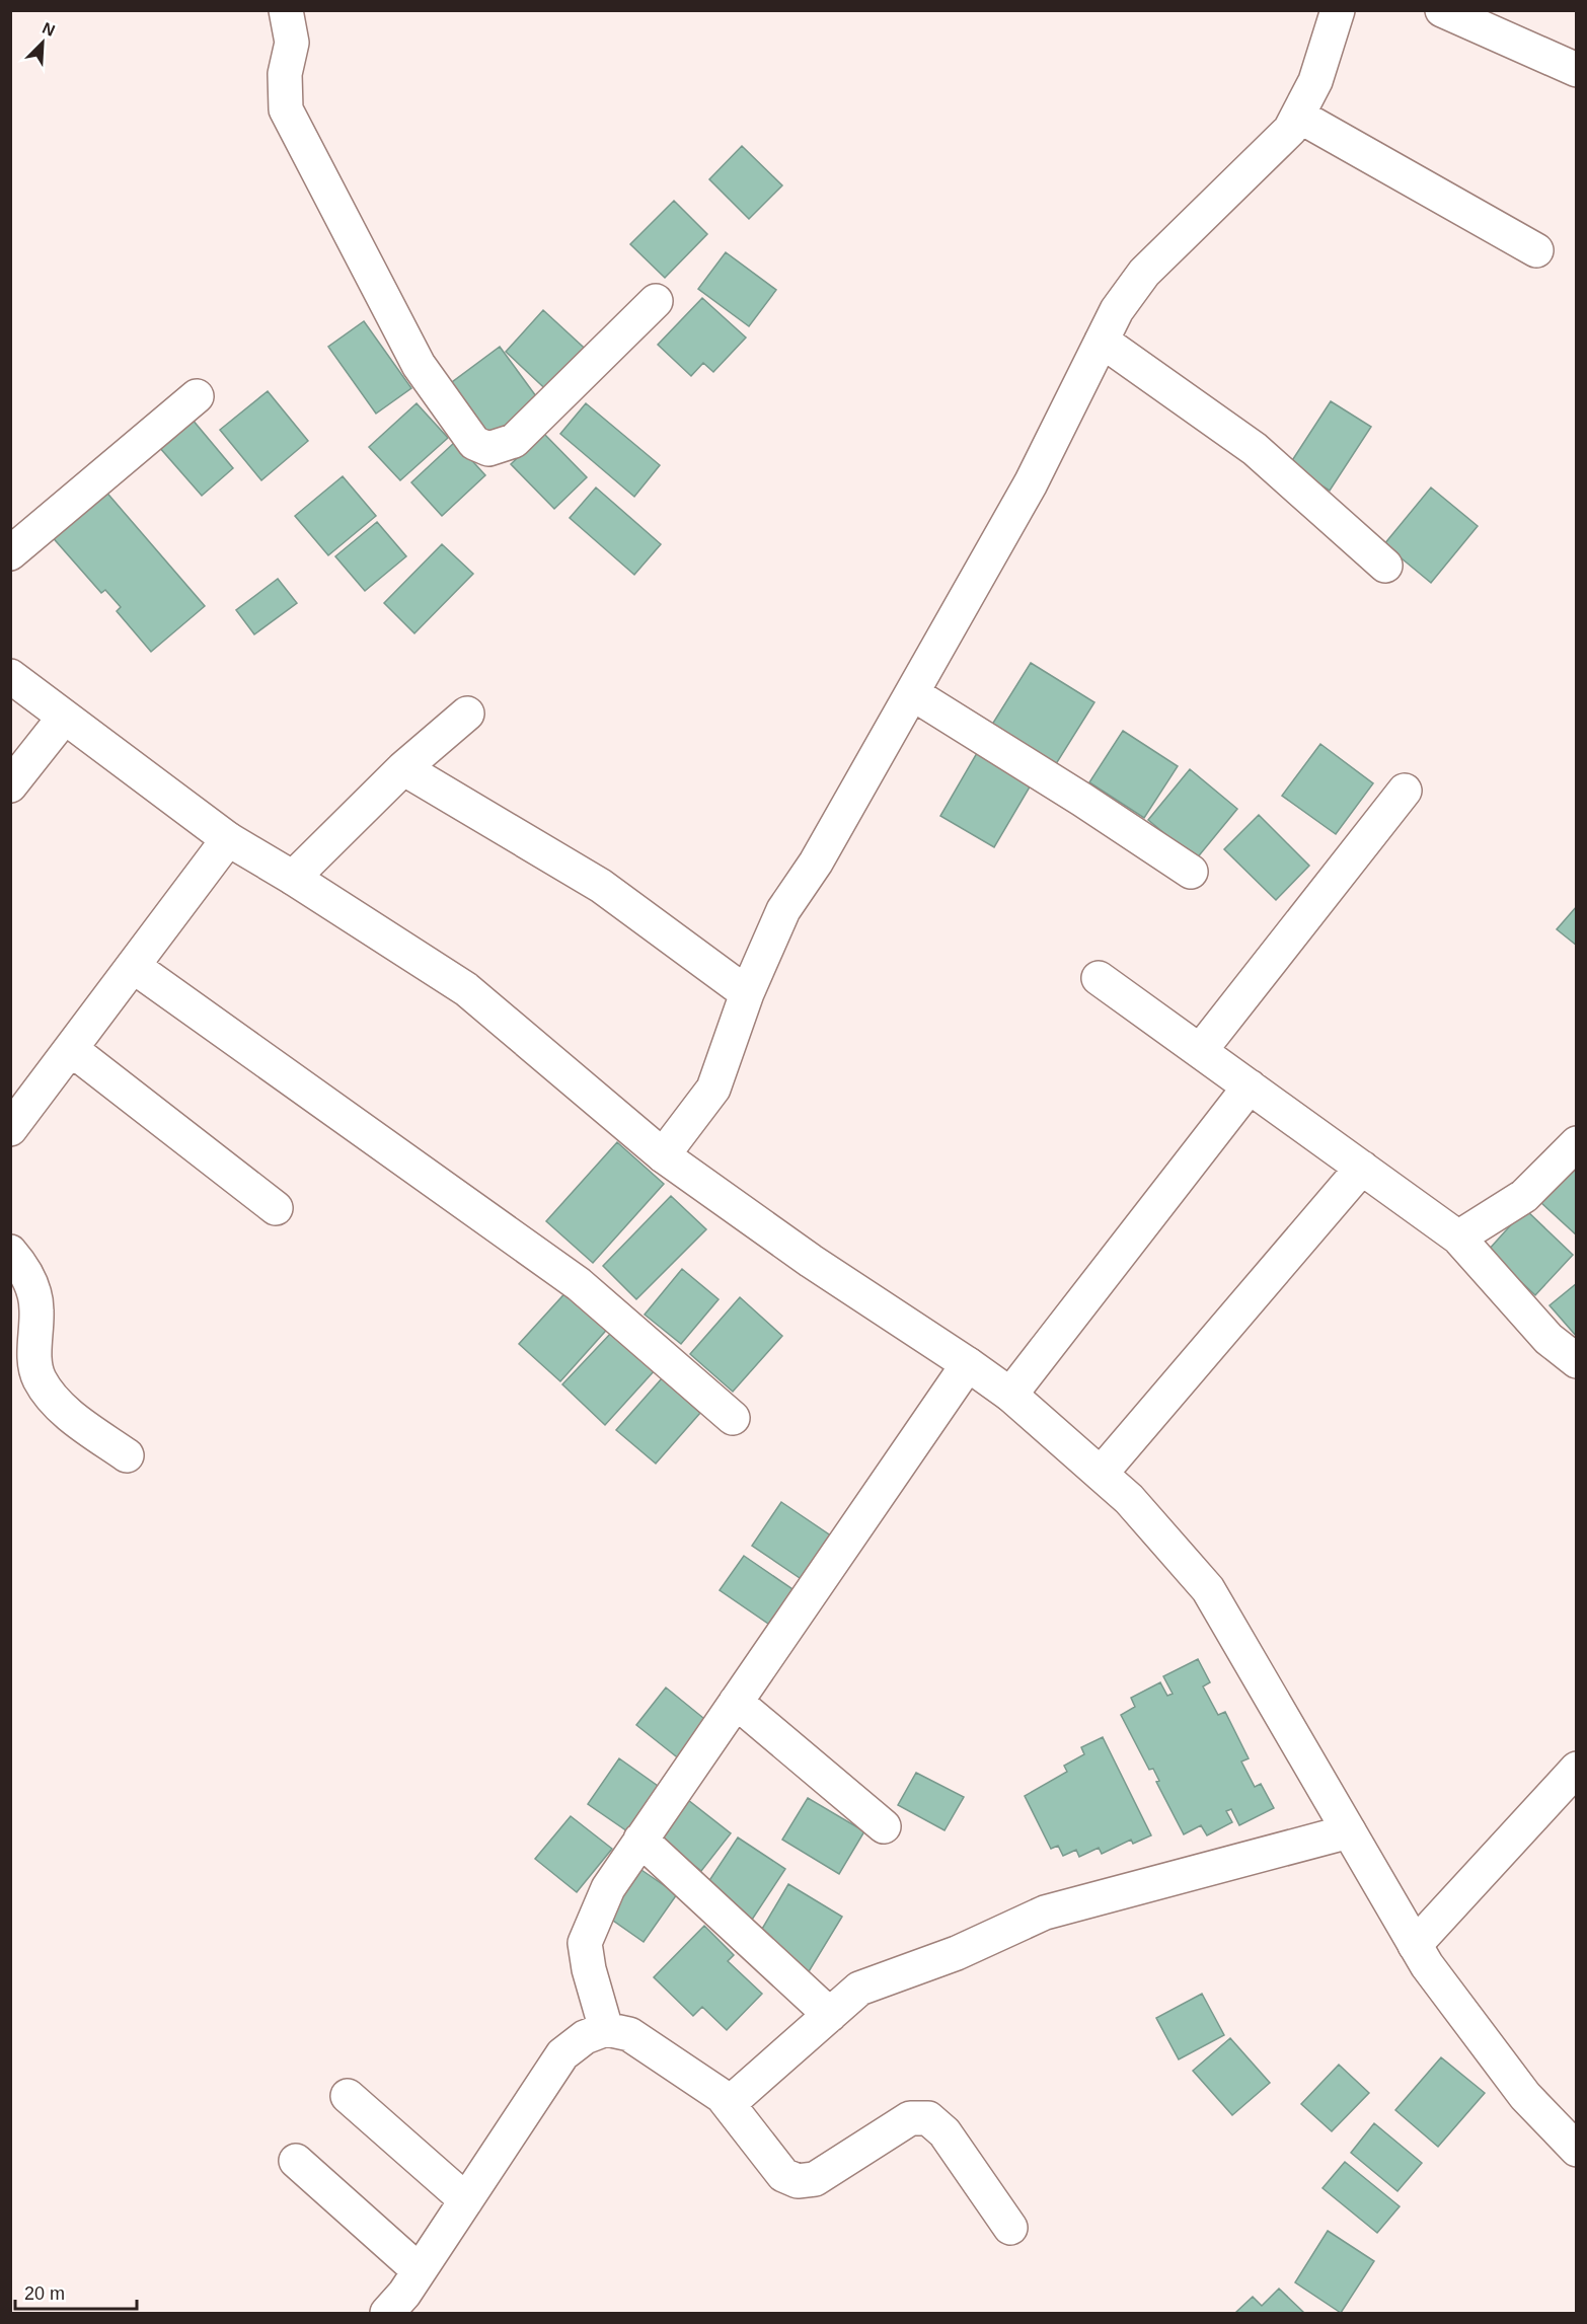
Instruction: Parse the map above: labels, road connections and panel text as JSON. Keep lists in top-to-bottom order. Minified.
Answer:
{"scale_bar":"20 m","north":"top right"}
